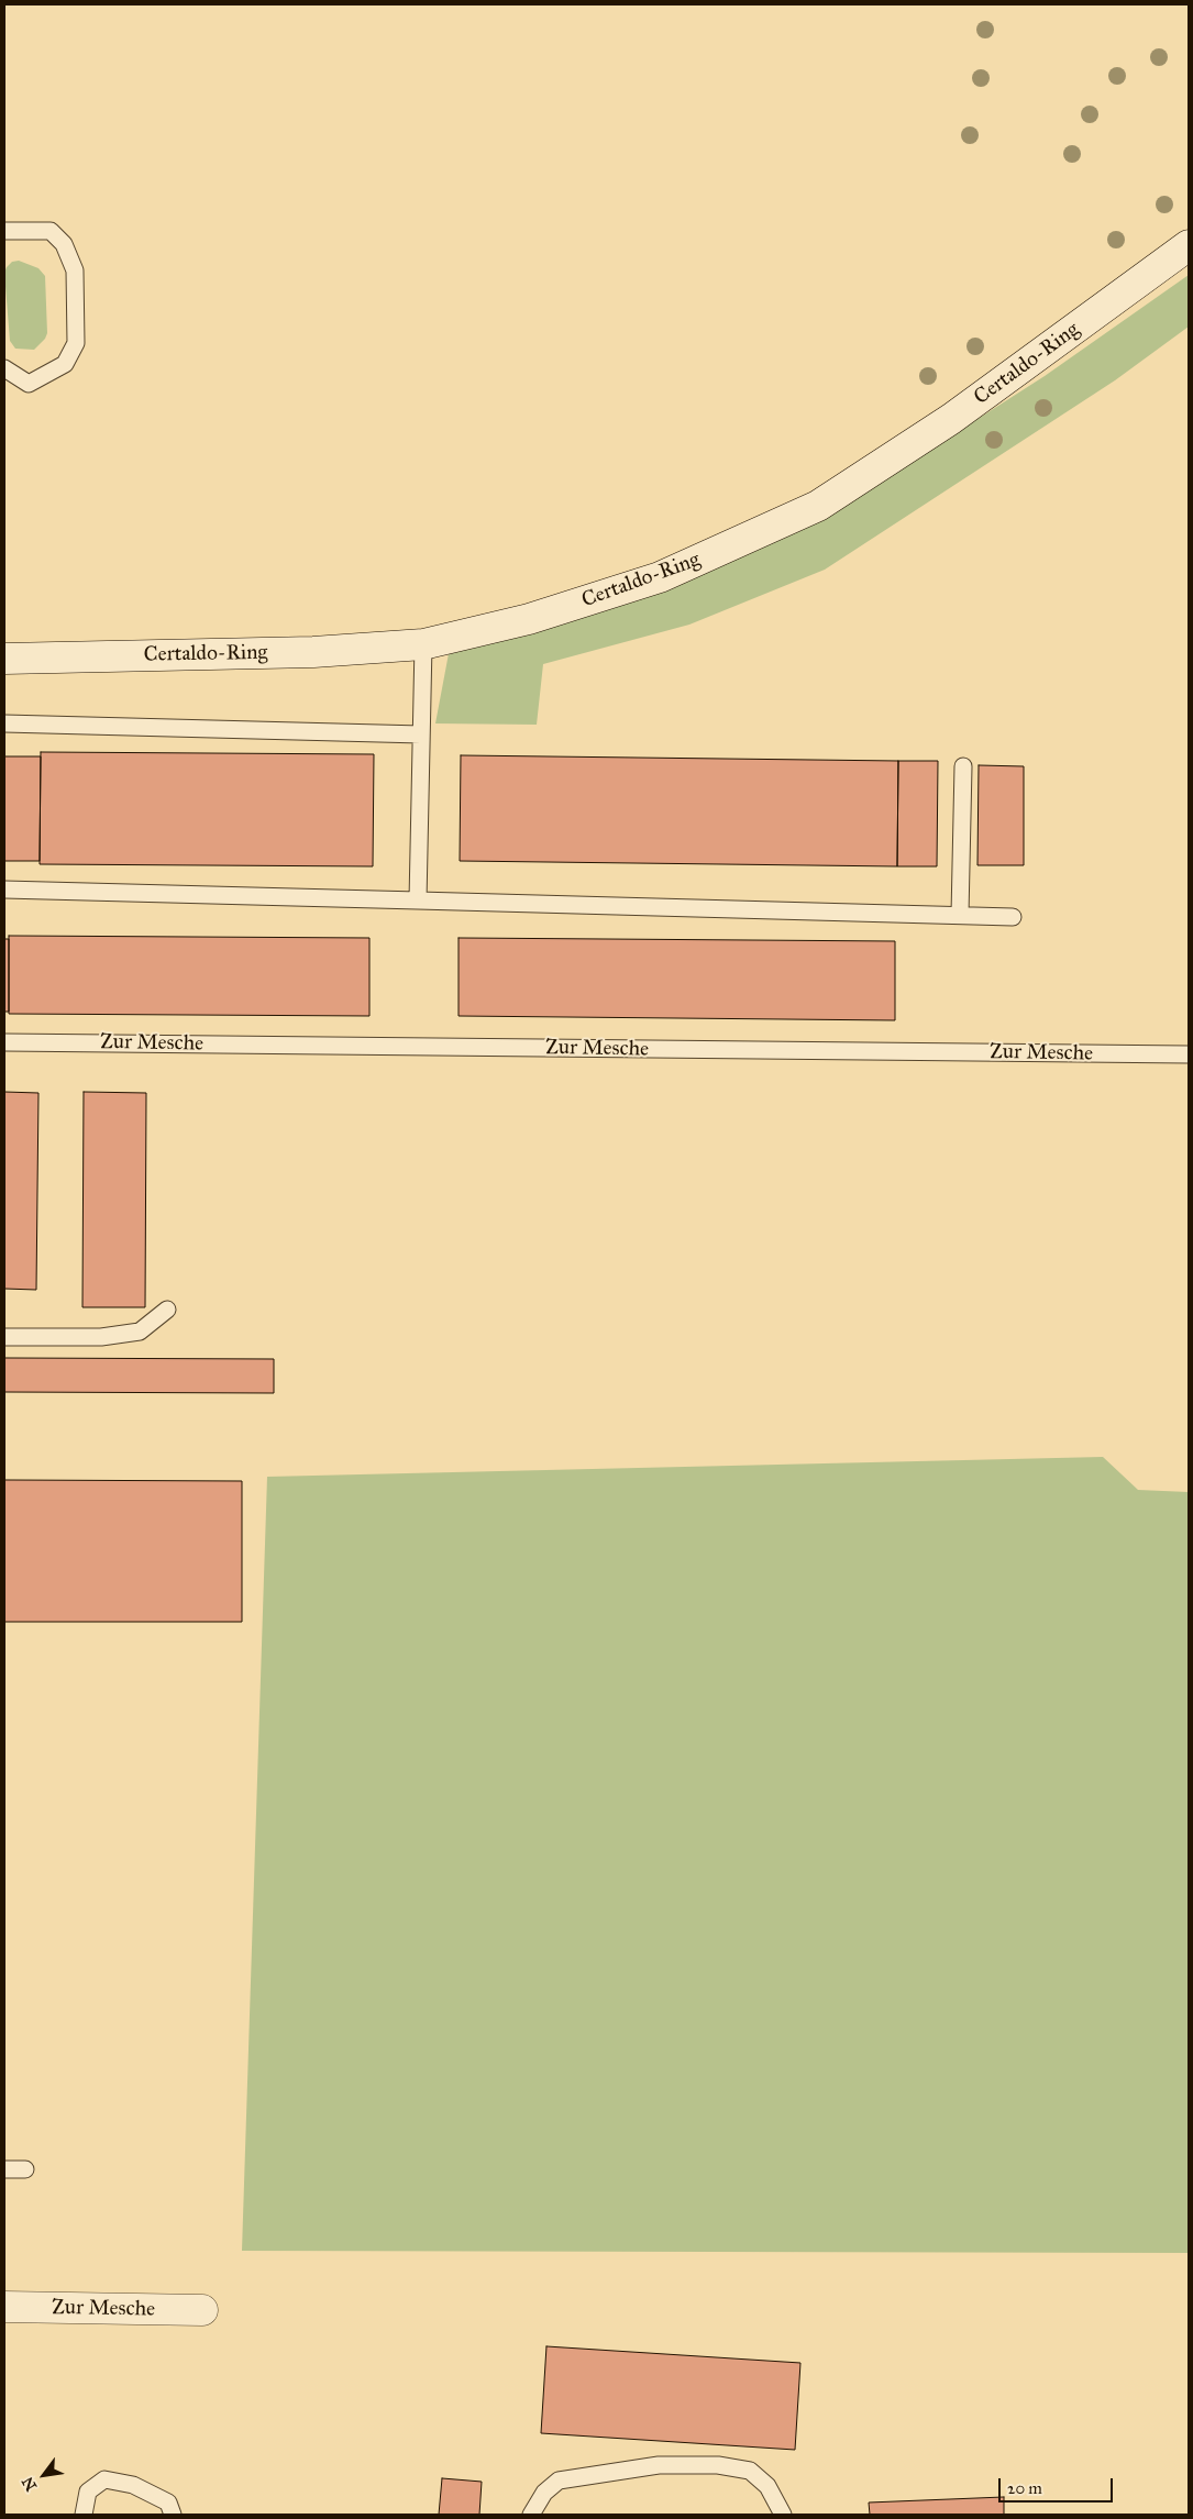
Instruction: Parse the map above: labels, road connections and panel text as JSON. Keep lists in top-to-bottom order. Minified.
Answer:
{"streets":{"main road":["Certaldo-Ring","Zur Mesche"]},"scale_bar":"20 m","north":"bottom left"}
